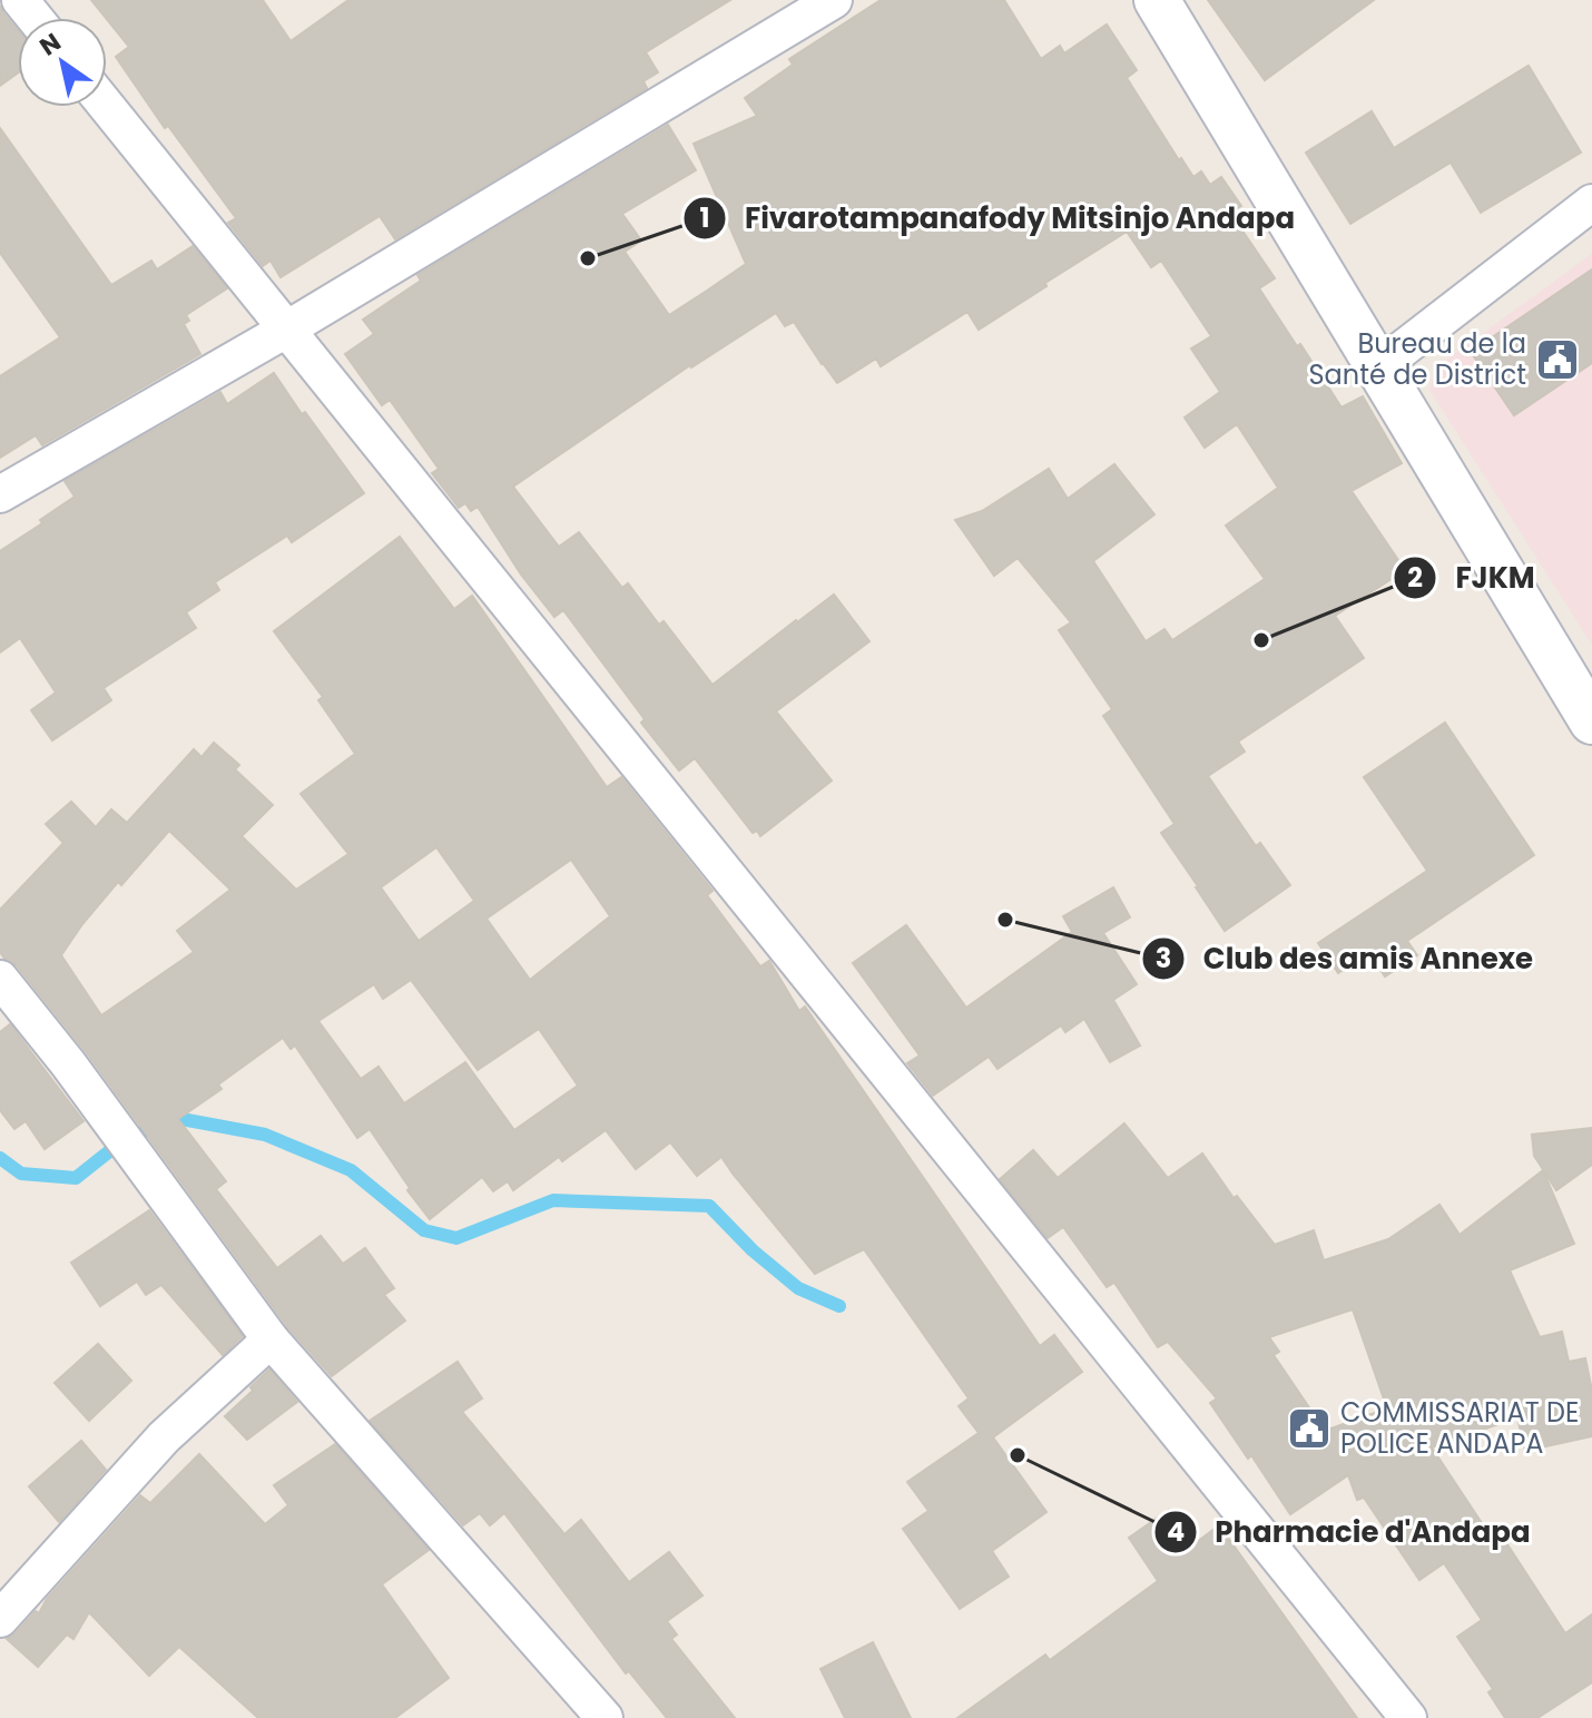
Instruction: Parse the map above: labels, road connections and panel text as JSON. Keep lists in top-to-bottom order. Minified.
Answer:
{"places":{"other":["Fivarotampanafody Mitsinjo Andapa","FJKM","Club des amis Annexe","Pharmacie d'Andapa"],"public building":["Bureau de la Santé de District","COMMISSARIAT DE POLICE ANDAPA"]},"north":"top left"}
